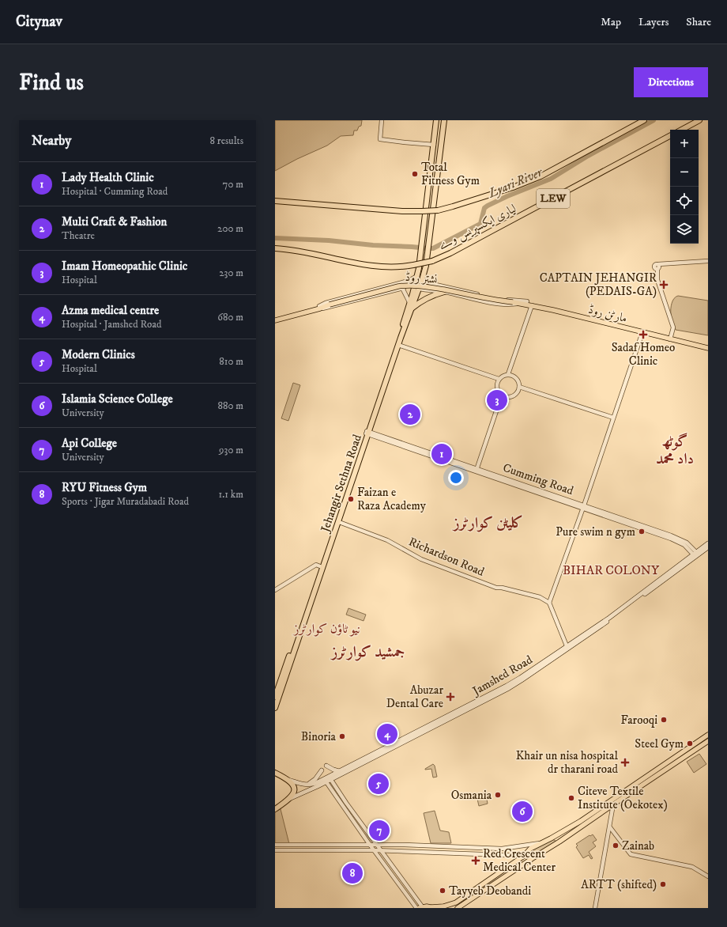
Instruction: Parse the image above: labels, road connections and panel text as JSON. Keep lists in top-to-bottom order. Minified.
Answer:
{"streets":{"highway":["LEW","لیاری ایکسپریس وے","Jehangir Sethna Road"],"main road":["نشتر روڈ","مارٹن روڈ","Jamshed Road"],"street":["Cumming Road","Richardson Road"]},"crossings":[["نشتر روڈ","مارٹن روڈ"],["نشتر روڈ","Jehangir Sethna Road"],["Cumming Road","Jehangir Sethna Road"],["Cumming Road","Jamshed Road"],["Jehangir Sethna Road","Richardson Road"]],"districts":["گوٹھ داد محمد","کلیٹن کوارٹرز","BIHAR COLONY","نیو ٹاؤن کوارٹرز","جمشید کوارٹرز"],"water":["Lyari River"],"places":{"other":["Total Fitness Gym","Faizan e Raza Academy","Pure swim n gym","Farooqi","Binoria","Steel Gym","Osmania","Citeve Textile Institute (Oekotex)","Zainab","ARTT (shifted)","Tayyeb Deobandi"],"health":["CAPTAIN JEHANGIR (PEDAIS-GA)","Sadaf Homeo Clinic","Abuzar Dental Care","Khair un nisa hospital dr tharani road","Red Crescent Medical Center"]},"page":{"header":"Citynav","nav":["Map","Layers","Share"],"buttons":"Directions","title":"Find us","heading":["Nearby","8 results"],"map_buttons":["+","−"],"list":[{"mark":"1","name":"Lady Health Clinic","note":"Hospital · Cumming Road","value":"70 m"},{"mark":"2","name":"Multi Craft & Fashion","note":"Theatre","value":"200 m"},{"mark":"3","name":"Imam Homeopathic Clinic","note":"Hospital","value":"230 m"},{"mark":"4","name":"Azma medical centre","note":"Hospital · Jamshed Road","value":"680 m"},{"mark":"5","name":"Modern Clinics","note":"Hospital","value":"810 m"},{"mark":"6","name":"Islamia Science College","note":"University","value":"880 m"},{"mark":"7","name":"Api College","note":"University","value":"930 m"},{"mark":"8","name":"RYU Fitness Gym","note":"Sports · Jigar Muradabadi Road","value":"1.1 km"}],"pins":["3","2","1","4","5","6","7","8"]}}
